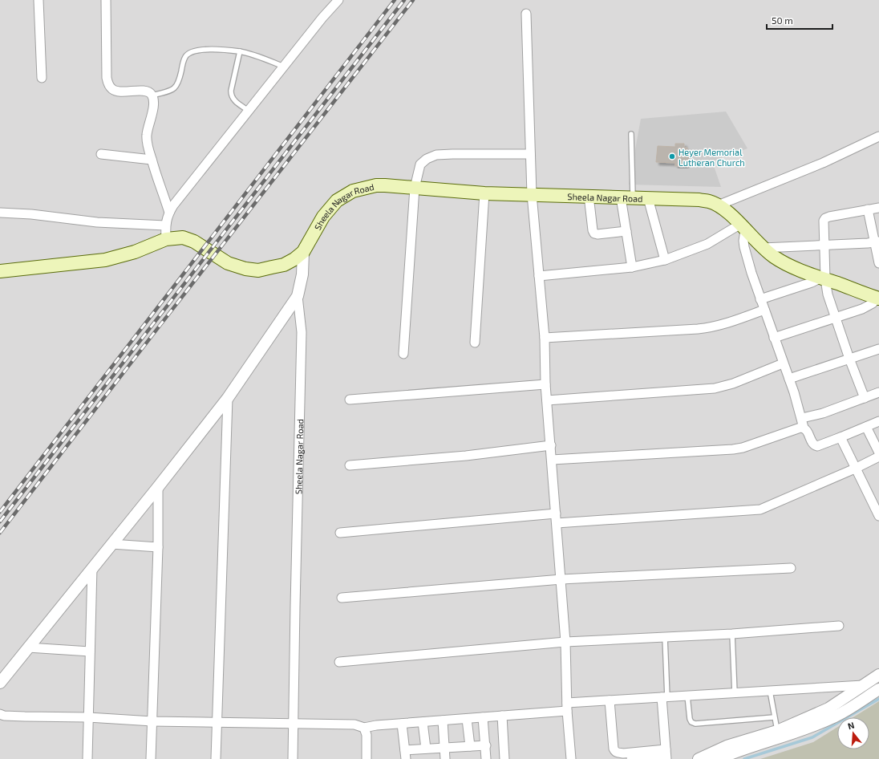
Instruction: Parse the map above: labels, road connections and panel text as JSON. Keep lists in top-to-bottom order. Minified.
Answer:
{"streets":{"main road":["Sheela Nagar Road"]},"places":["Heyer Memorial Lutheran Church"],"scale_bar":"50 m","north":"top"}
